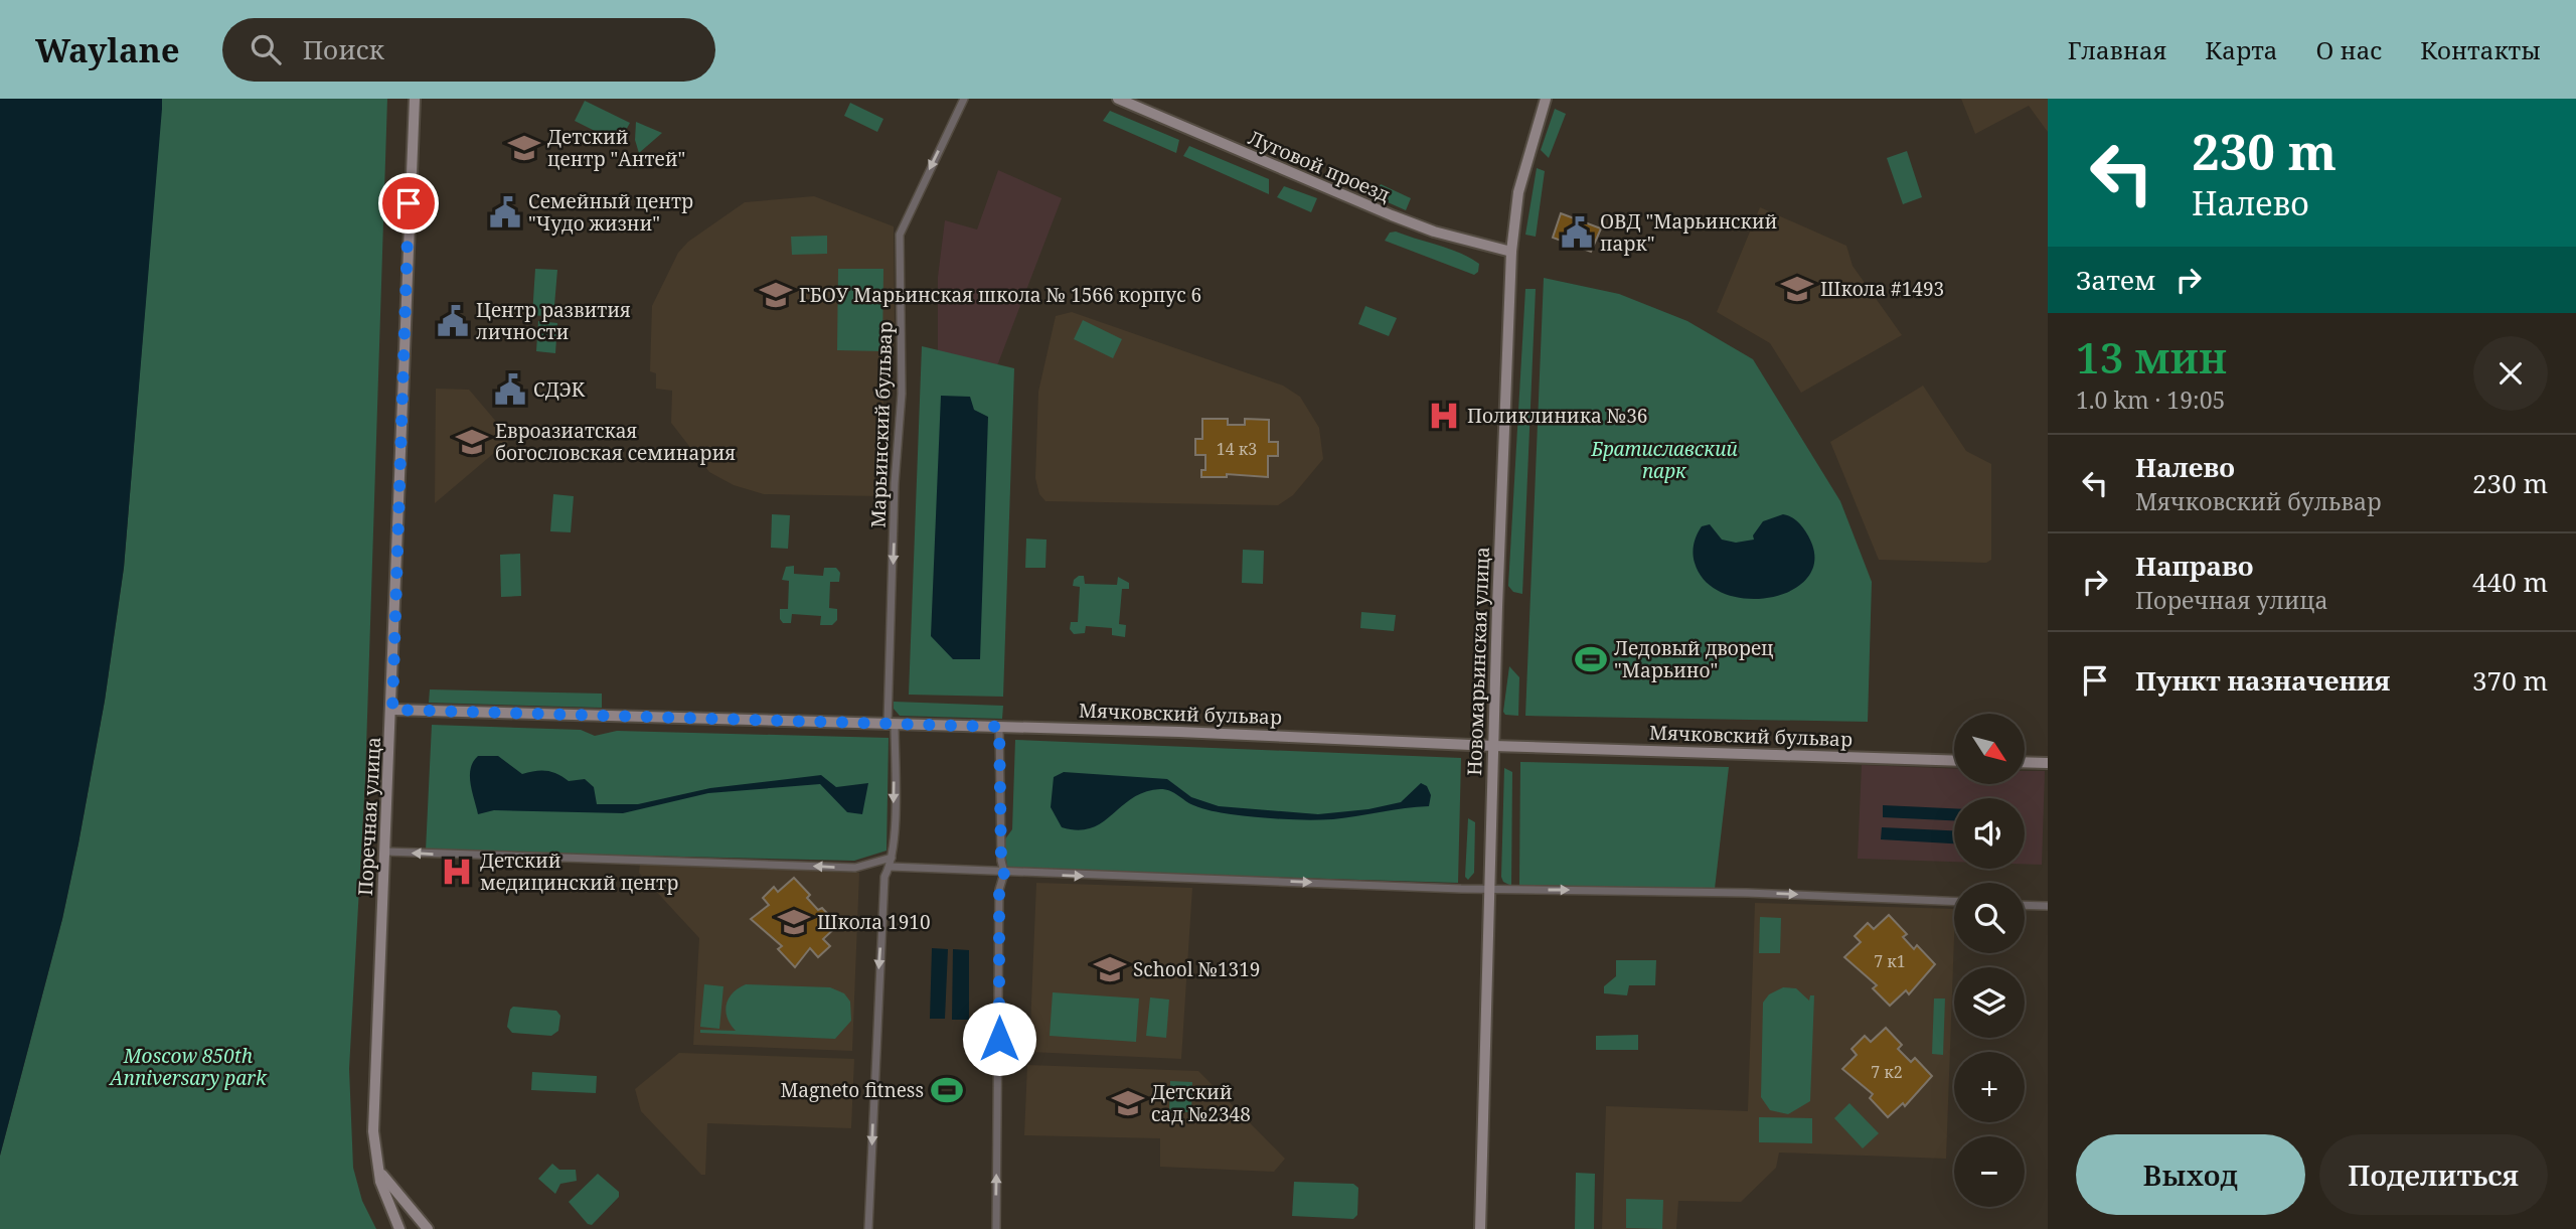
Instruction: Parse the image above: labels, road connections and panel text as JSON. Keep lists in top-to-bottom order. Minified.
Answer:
{"streets":{"street":["Луговой проезд","Марьинский бульвар","Новомарьинская улица","Мячковский бульвар","Поречная улица"]},"crossings":[["Луговой проезд","Новомарьинская улица"],["Марьинский бульвар","Мячковский бульвар"],["Новомарьинская улица","Мячковский бульвар"],["Мячковский бульвар","Поречная улица"]],"one_way":["Марьинский бульвар"],"parks":["Братиславский парк","Moscow 850th Anniversary park"],"places":{"school or university":["Детский центр \"Антей\"","Школа #1493","ГБОУ Марьинская школа № 1566 корпус 6","Евроазиатская богословская семинария","Школа 1910","School №1319","Детский сад №2348"],"public building":["Семейный центр \"Чудо жизни\"","ОВД \"Марьинский парк\"","Центр развития личности","СДЭК"],"hospital":["Поликлиника №36","Детский медицинский центр"],"sports":["Ледовый дворец \"Марьино\"","Magneto fitness"]},"house_numbers":["14 к3","7 к1","7 к2"],"north":"bottom right","page":{"header":"Waylane","search":"Поиск","nav":["Главная","Карта","О нас","Контакты"],"turn":["230 m","Налево"],"then":"Затем","heading":["13 мин","1.0 km · 19:05"],"list":[{"name":"Налево","note":"Мячковский бульвар","value":"230 m"},{"name":"Направо","note":"Поречная улица","value":"440 m"},{"name":"Пункт назначения","value":"370 m"}],"map_buttons":["+","−"],"buttons":["Выход","Поделиться"]}}
